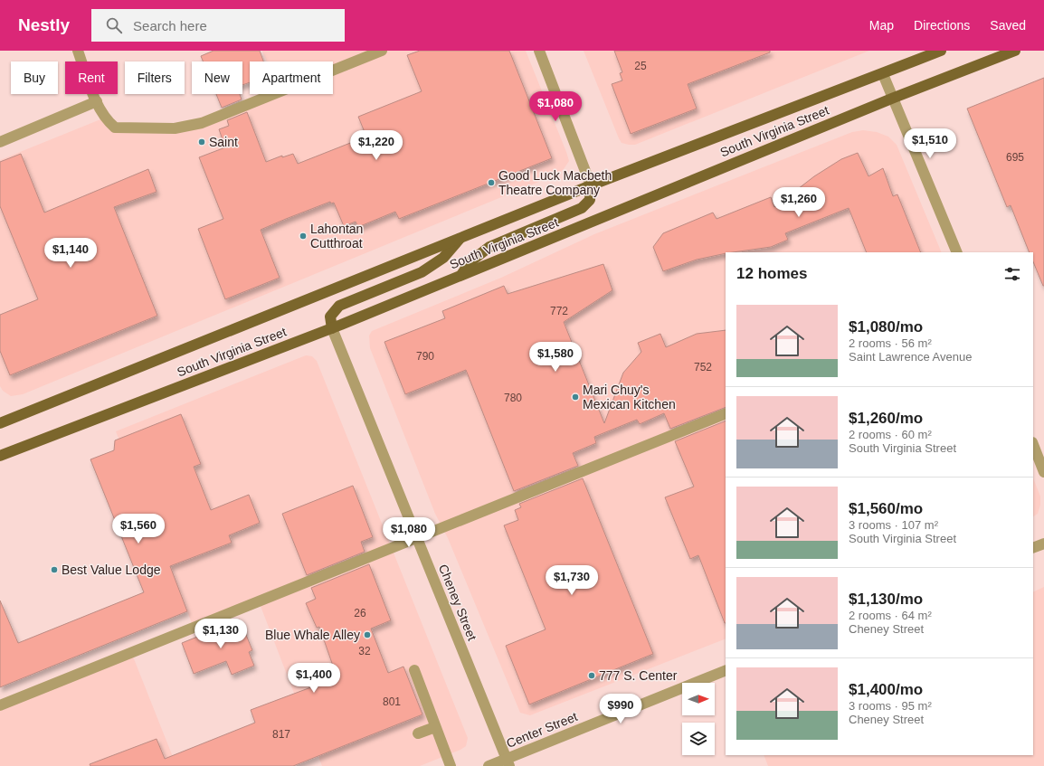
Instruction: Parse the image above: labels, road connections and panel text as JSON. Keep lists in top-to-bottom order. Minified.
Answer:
{"streets":{"main road":["South Virginia Street"],"street":["Cheney Street","Center Street"]},"crossings":[["South Virginia Street","Cheney Street"],["Cheney Street","Center Street"]],"places":["Saint","Good Luck Macbeth Theatre Company","Lahontan Cutthroat","Mari Chuy's Mexican Kitchen","Best Value Lodge","Blue Whale Alley","777 S. Center"],"house_numbers":["25","695","772","790","752","780","26","32","801","817"],"north":"right","page":{"header":"Nestly","search":"Search here","nav":["Map","Directions","Saved"],"chip":["Buy","Rent","Filters","New","Apartment"],"price":["$1,080","$1,510","$1,220","$1,260","$1,140","$1,580","$1,560","$1,080","$1,730","$1,130","$1,400","$990"],"heading":"12 homes","list":[{"name":"$1,080/mo","note":"2 rooms · 56 m² · Saint Lawrence Avenue"},{"name":"$1,260/mo","note":"2 rooms · 60 m² · South Virginia Street"},{"name":"$1,560/mo","note":"3 rooms · 107 m² · South Virginia Street"},{"name":"$1,130/mo","note":"2 rooms · 64 m² · Cheney Street"},{"name":"$1,400/mo","note":"3 rooms · 95 m² · Cheney Street"}]}}
